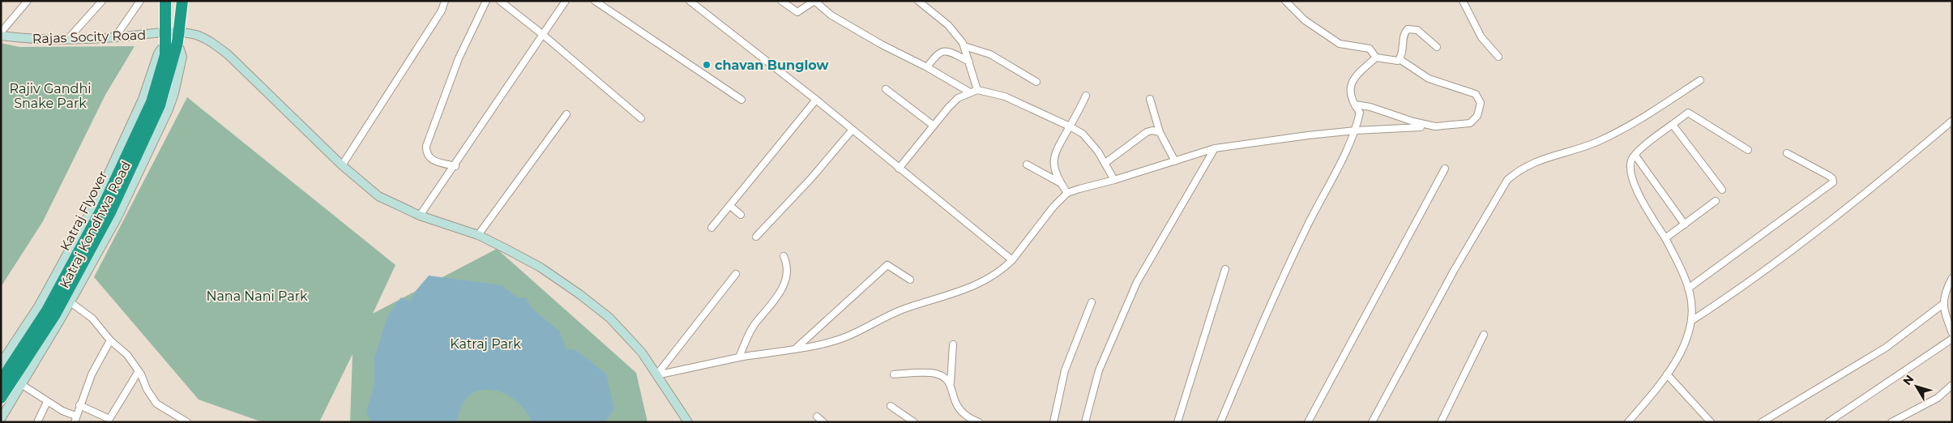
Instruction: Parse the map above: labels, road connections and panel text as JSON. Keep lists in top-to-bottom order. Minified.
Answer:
{"streets":{"highway":["Katraj Flyover"],"street":["Rajas Socity Road","Katraj Kondhwa Road"]},"crossings":[["Rajas Socity Road","Katraj Flyover"],["Rajas Socity Road","Katraj Kondhwa Road"],["Katraj Flyover","Katraj Kondhwa Road"]],"parks":["Rajiv Gandhi Snake Park","Nana Nani Park","Katraj Park"],"places":["chavan Bunglow"],"north":"top left"}
